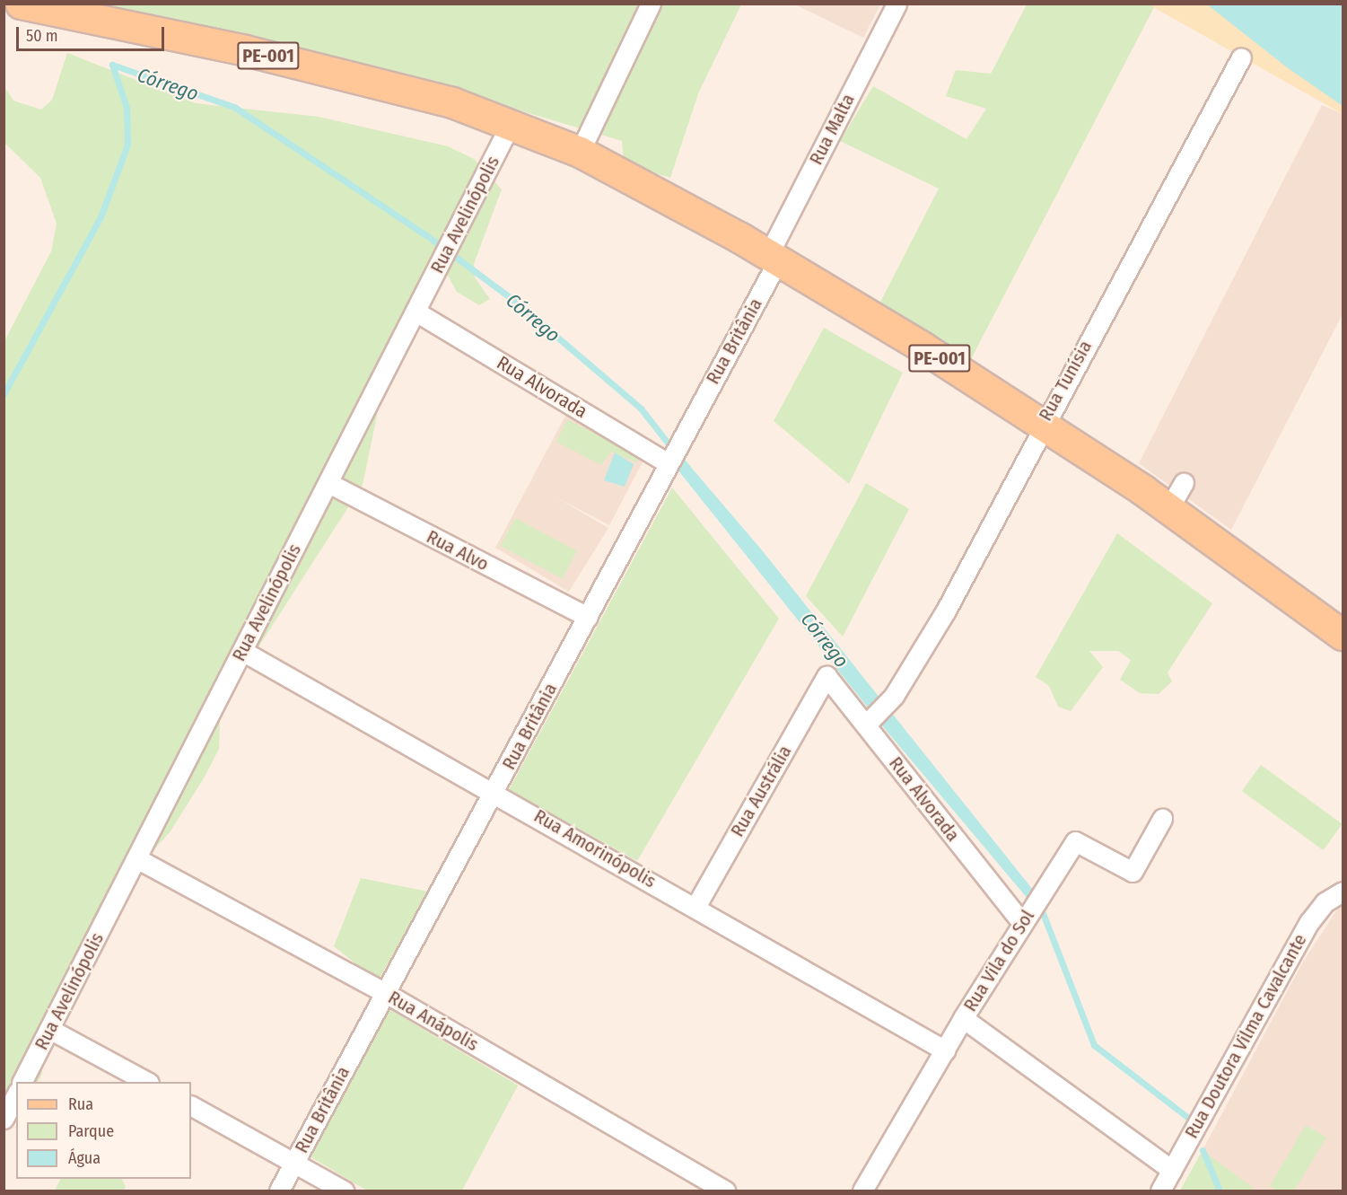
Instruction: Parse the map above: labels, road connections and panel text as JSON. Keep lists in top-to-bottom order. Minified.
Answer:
{"streets":{"main road":["PE-001"],"street":["Rua Malta","Rua Avelinópolis","Rua Britânia","Rua Tunísia","Rua Alvorada","Rua Alvo","Rua Austrália","Rua Amorinópolis","Rua Vila do Sol","Rua Anápolis","Rua Doutora Vilma Cavalcante"]},"crossings":[["PE-001","Rua Malta"],["PE-001","Rua Avelinópolis"],["PE-001","Rua Britânia"],["PE-001","Rua Tunísia"],["Rua Malta","Rua Britânia"],["Rua Avelinópolis","Rua Alvorada"],["Rua Avelinópolis","Rua Alvo"],["Rua Avelinópolis","Rua Amorinópolis"],["Rua Avelinópolis","Rua Anápolis"],["Rua Britânia","Rua Alvorada"],["Rua Britânia","Rua Alvo"],["Rua Britânia","Rua Amorinópolis"],["Rua Britânia","Rua Anápolis"],["Rua Tunísia","Rua Alvorada"],["Rua Alvorada","Rua Austrália"],["Rua Alvorada","Rua Vila do Sol"],["Rua Austrália","Rua Amorinópolis"],["Rua Amorinópolis","Rua Vila do Sol"]],"water":["Córrego"],"legend":["Rua","Parque","Água"],"scale_bar":"50 m"}
